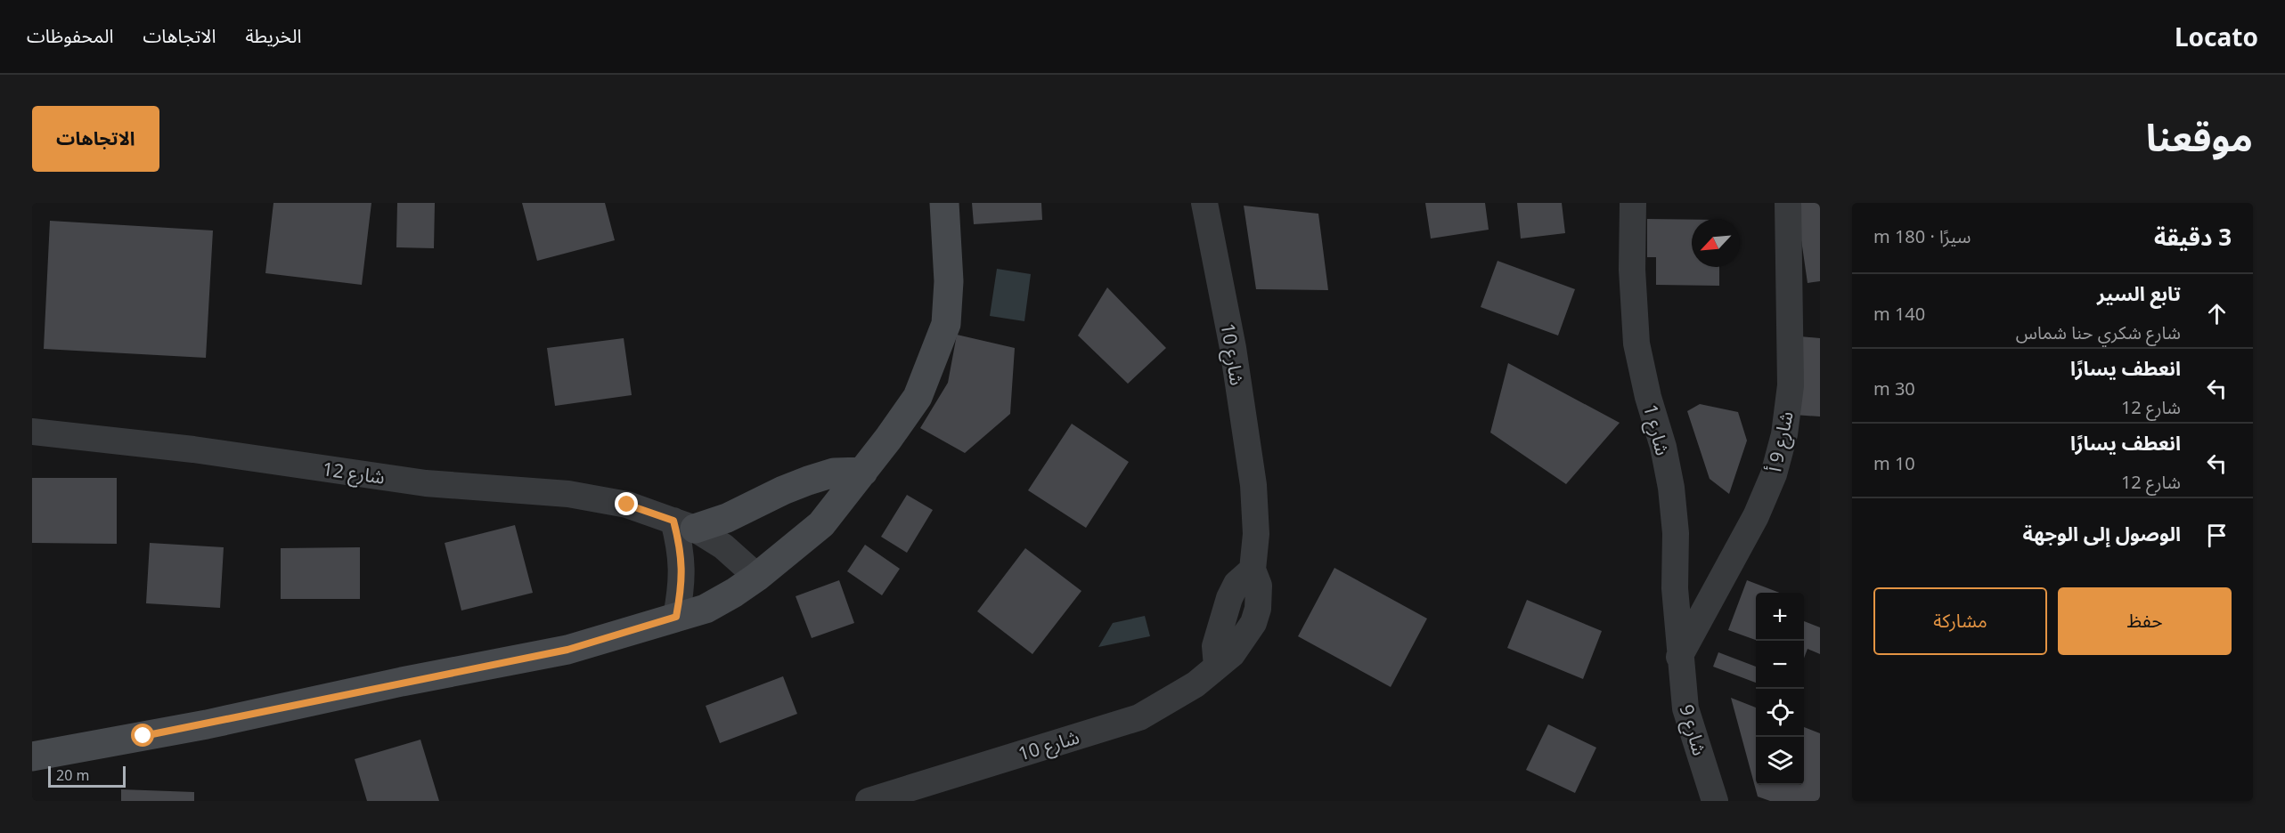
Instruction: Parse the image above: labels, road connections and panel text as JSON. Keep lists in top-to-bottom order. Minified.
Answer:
{"streets":{"street":["شارع 10","شارع 1","شارع 9 أ","شارع 12","شارع 9"]},"crossings":[["شارع 1","شارع 9 أ"],["شارع 1","شارع 9"],["شارع 9 أ","شارع 9"]],"scale_bar":"20 m","north":"bottom left","page":{"header":"Locato","nav":["الخريطة","الاتجاهات","المحفوظات"],"title":"موقعنا","buttons":["الاتجاهات",["حفظ","مشاركة"]],"heading":["3 دقيقة","سيرًا · 180 m"],"list":[["تابع السير","شارع شكري حنا شماس","140 m"],["انعطف يسارًا","شارع 12","30 m"],["انعطف يسارًا","شارع 12","10 m"],"الوصول إلى الوجهة"],"map_buttons":["+","−"],"scale":"20 m"}}
